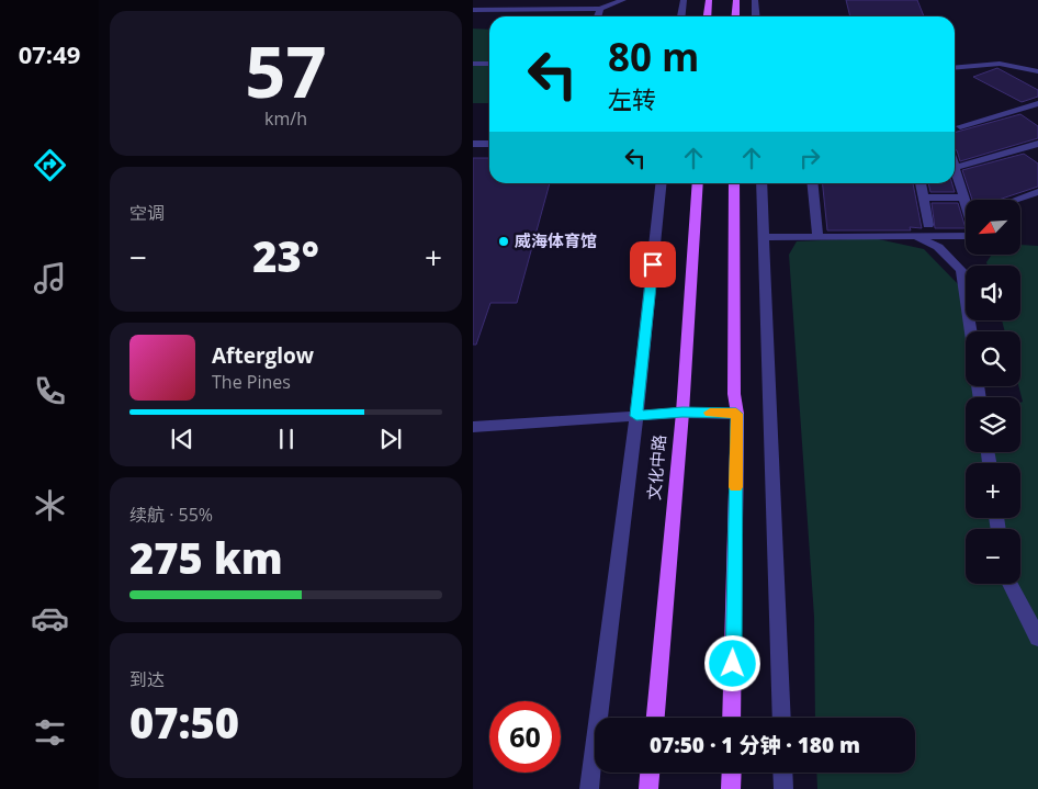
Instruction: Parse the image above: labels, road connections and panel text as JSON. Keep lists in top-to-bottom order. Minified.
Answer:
{"streets":{"main road":["文化中路"]},"places":["威海体育馆"],"north":"bottom left","page":{"tabs":"07:49","tile":[["57","km/h"],"空调",["续航 · 55%","275 km"],["到达","07:50"]],"turn":["80 m","左转"],"map_buttons":["+","−"],"heat":["−","23°","+"],"song":["Afterglow","The Pines"],"limit":"60","trip":"07:50 · 1 分钟 · 180 m"}}
